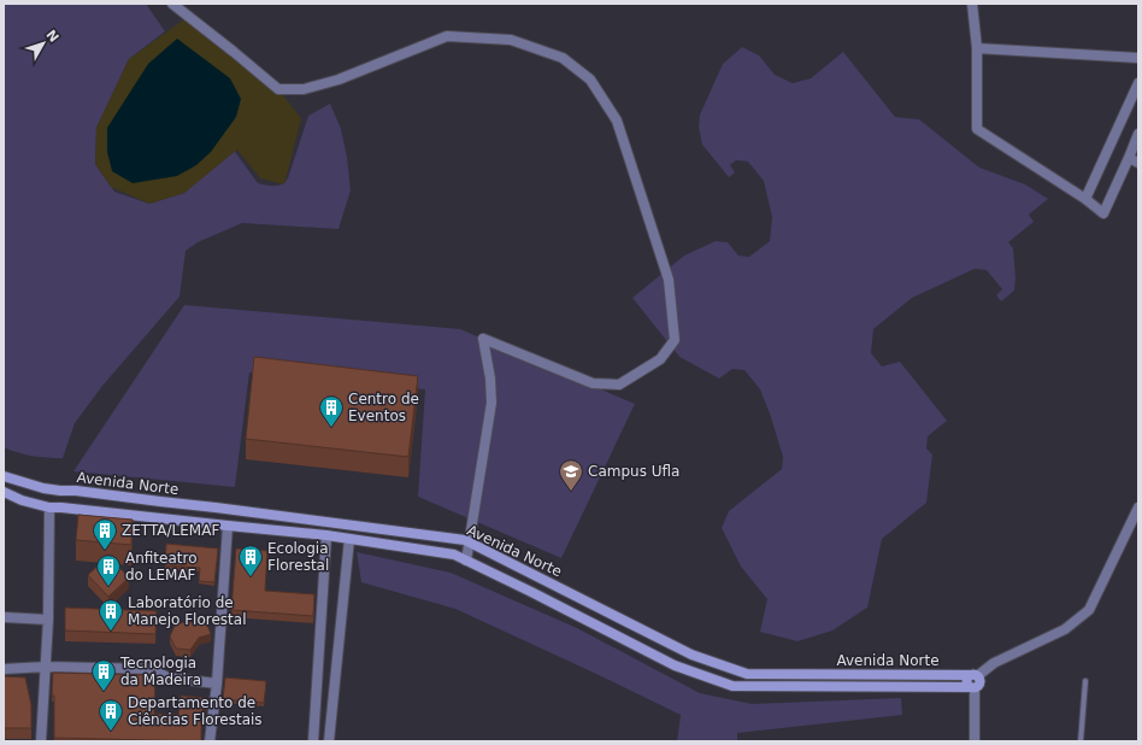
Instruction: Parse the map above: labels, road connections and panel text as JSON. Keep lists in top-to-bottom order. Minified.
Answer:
{"streets":{"street":["Avenida Norte"]},"places":{"building":["Centro de Eventos","ZETTA/LEMAF","Ecologia Florestal","Anfiteatro do LEMAF","Laboratório de Manejo Florestal","Tecnologia da Madeira","Departamento de Ciências Florestais"],"school or university":["Campus Ufla"]},"north":"top right"}
